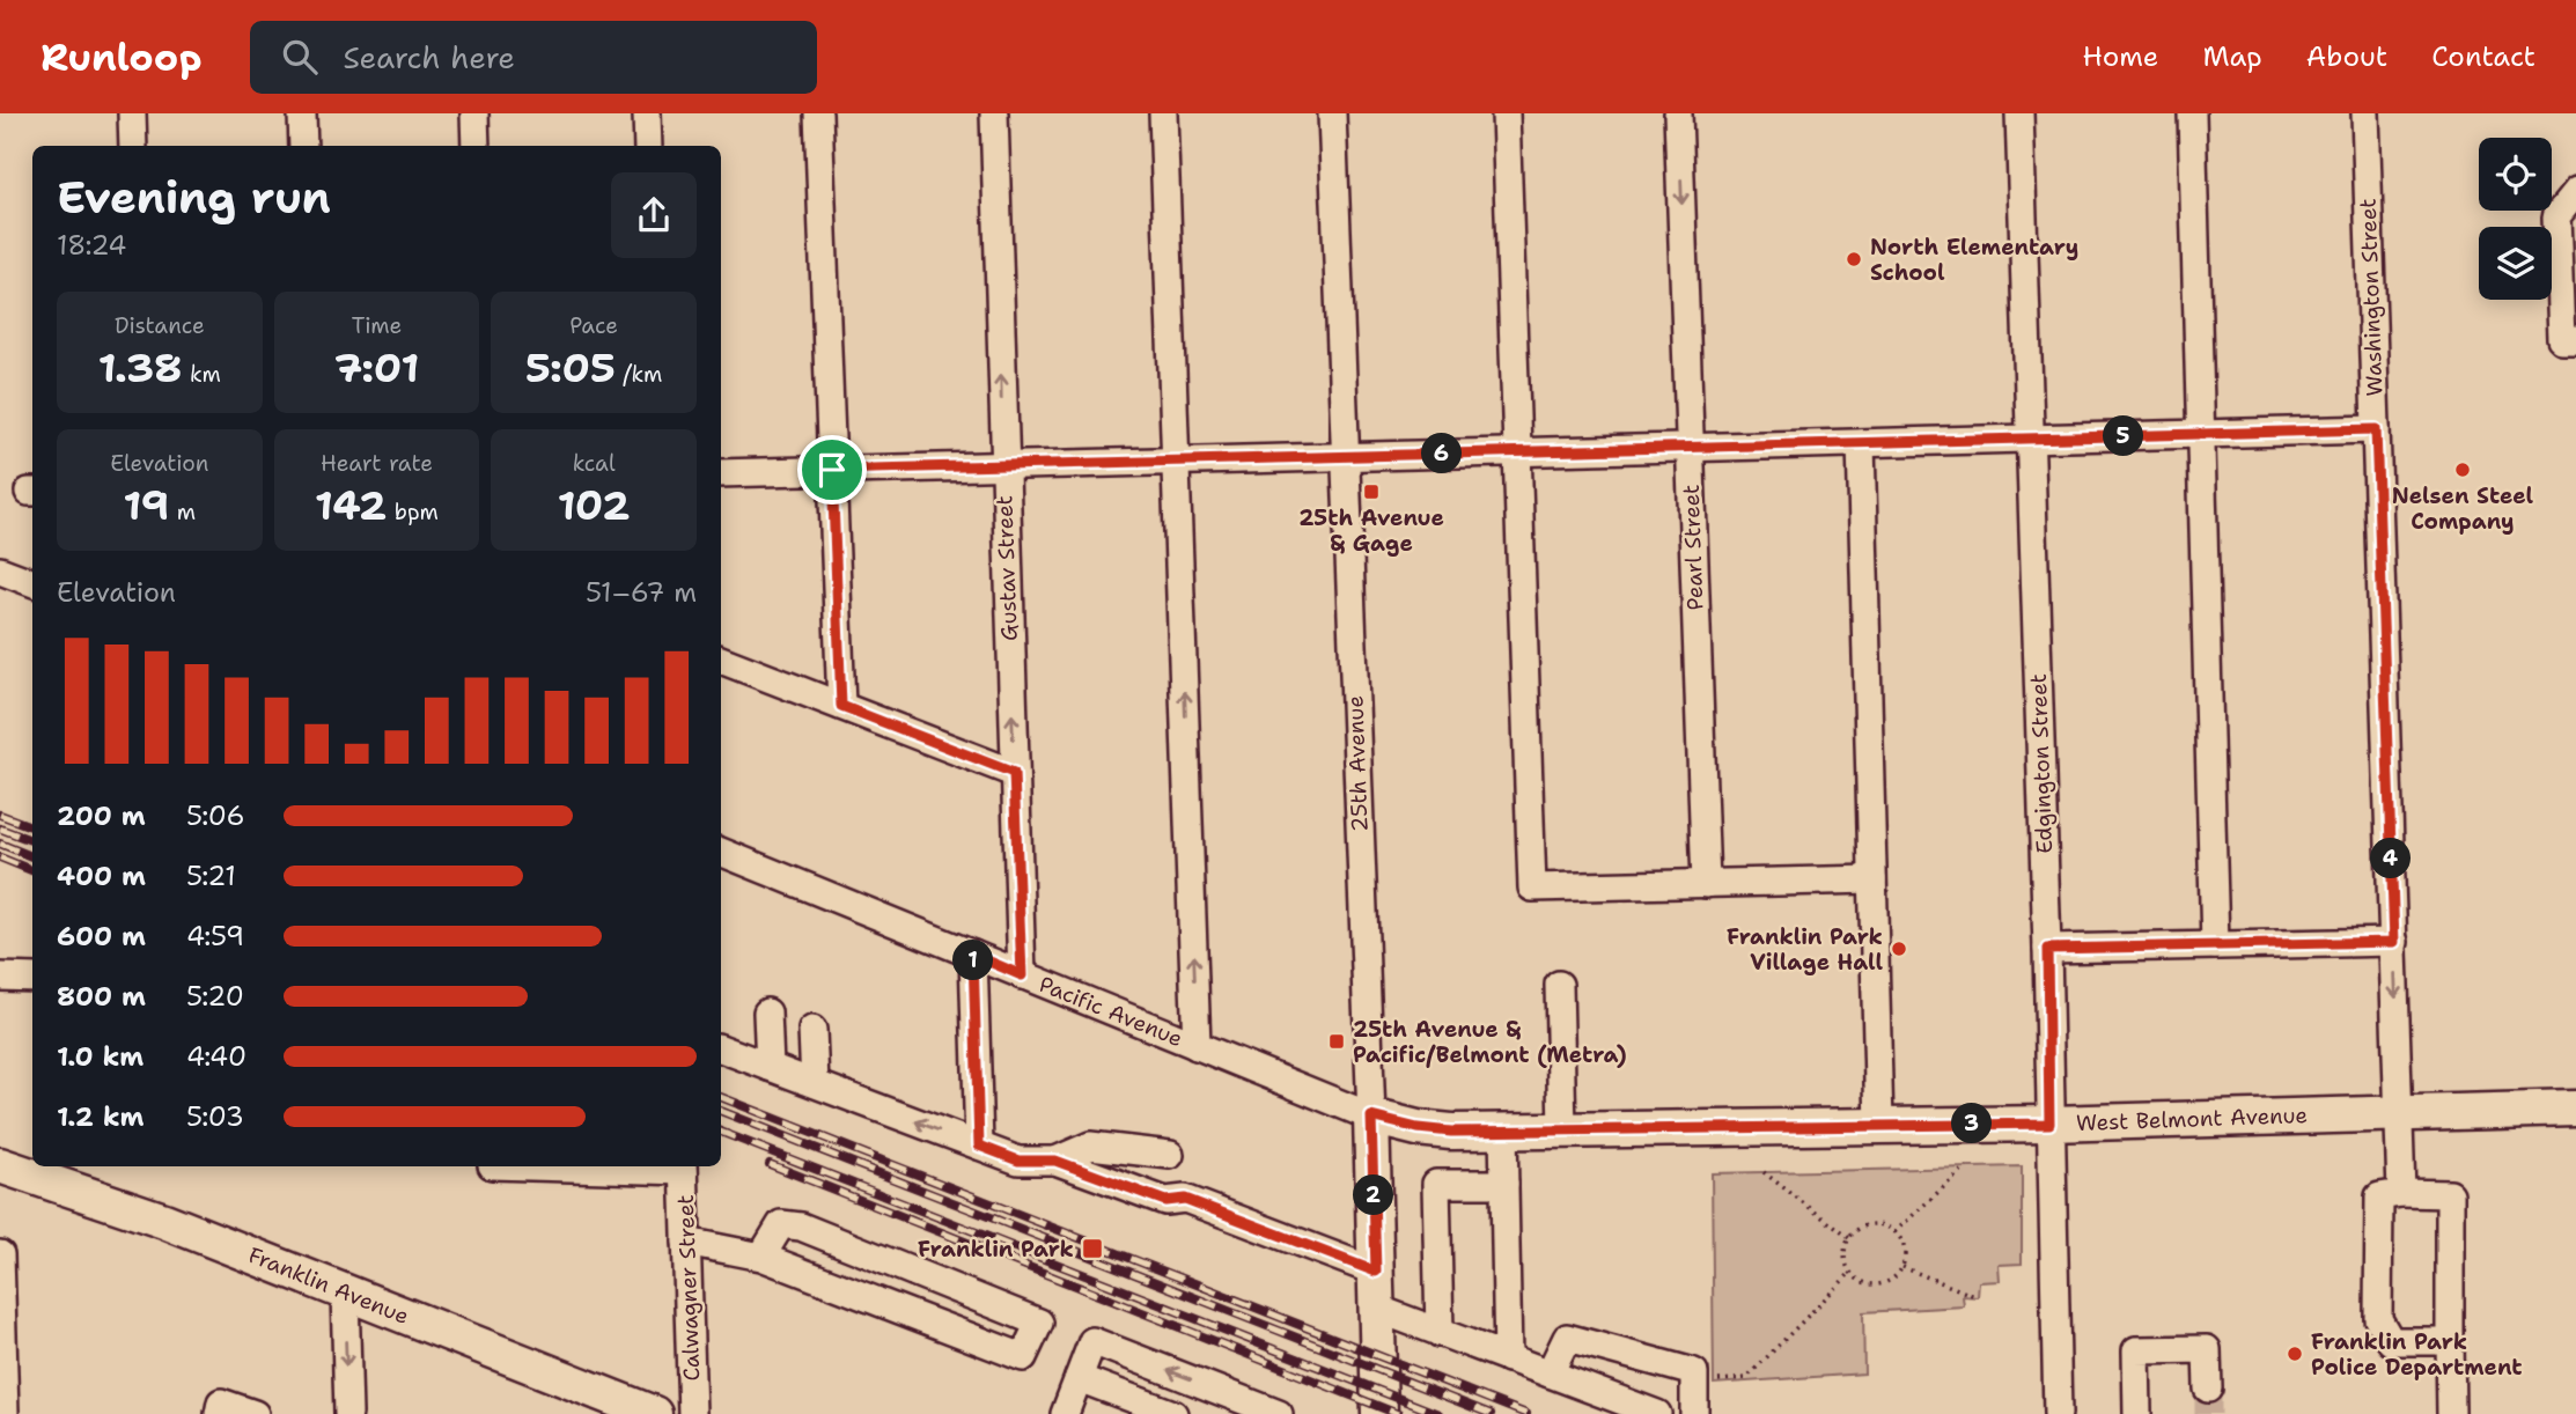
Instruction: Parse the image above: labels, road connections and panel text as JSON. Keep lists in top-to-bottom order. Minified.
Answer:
{"streets":{"main road":["25th Avenue","West Belmont Avenue","Franklin Avenue"],"street":["Washington Street","Pearl Street","Gustav Street","Edgington Street","Pacific Avenue","Calwagner Street"]},"crossings":[["Washington Street","West Belmont Avenue"],["Gustav Street","Pacific Avenue"],["25th Avenue","Pacific Avenue"],["25th Avenue","West Belmont Avenue"],["Edgington Street","West Belmont Avenue"],["Pacific Avenue","West Belmont Avenue"]],"places":{"other":["North Elementary School","Nelsen Steel Company","Franklin Park Village Hall","Franklin Park Police Department"],"transit":["25th Avenue & Gage","25th Avenue & Pacific/Belmont (Metra)","Franklin Park"]},"page":{"header":"Runloop","search":"Search here","nav":["Home","Map","About","Contact"],"heading":["Evening run","18:24"],"stats":[["Distance","1.38 km"],["Time","7:01"],["Pace","5:05 /km"],["Elevation","19 m"],["Heart rate","142 bpm"],["kcal","102"]],"pins":["5","6","4","1","3","2"],"chart":["Elevation","51–67 m"],"list":[{"name":"200 m","note":"5:06"},{"name":"400 m","note":"5:21"},{"name":"600 m","note":"4:59"},{"name":"800 m","note":"5:20"},{"name":"1.0 km","note":"4:40"},{"name":"1.2 km","note":"5:03"}]}}
